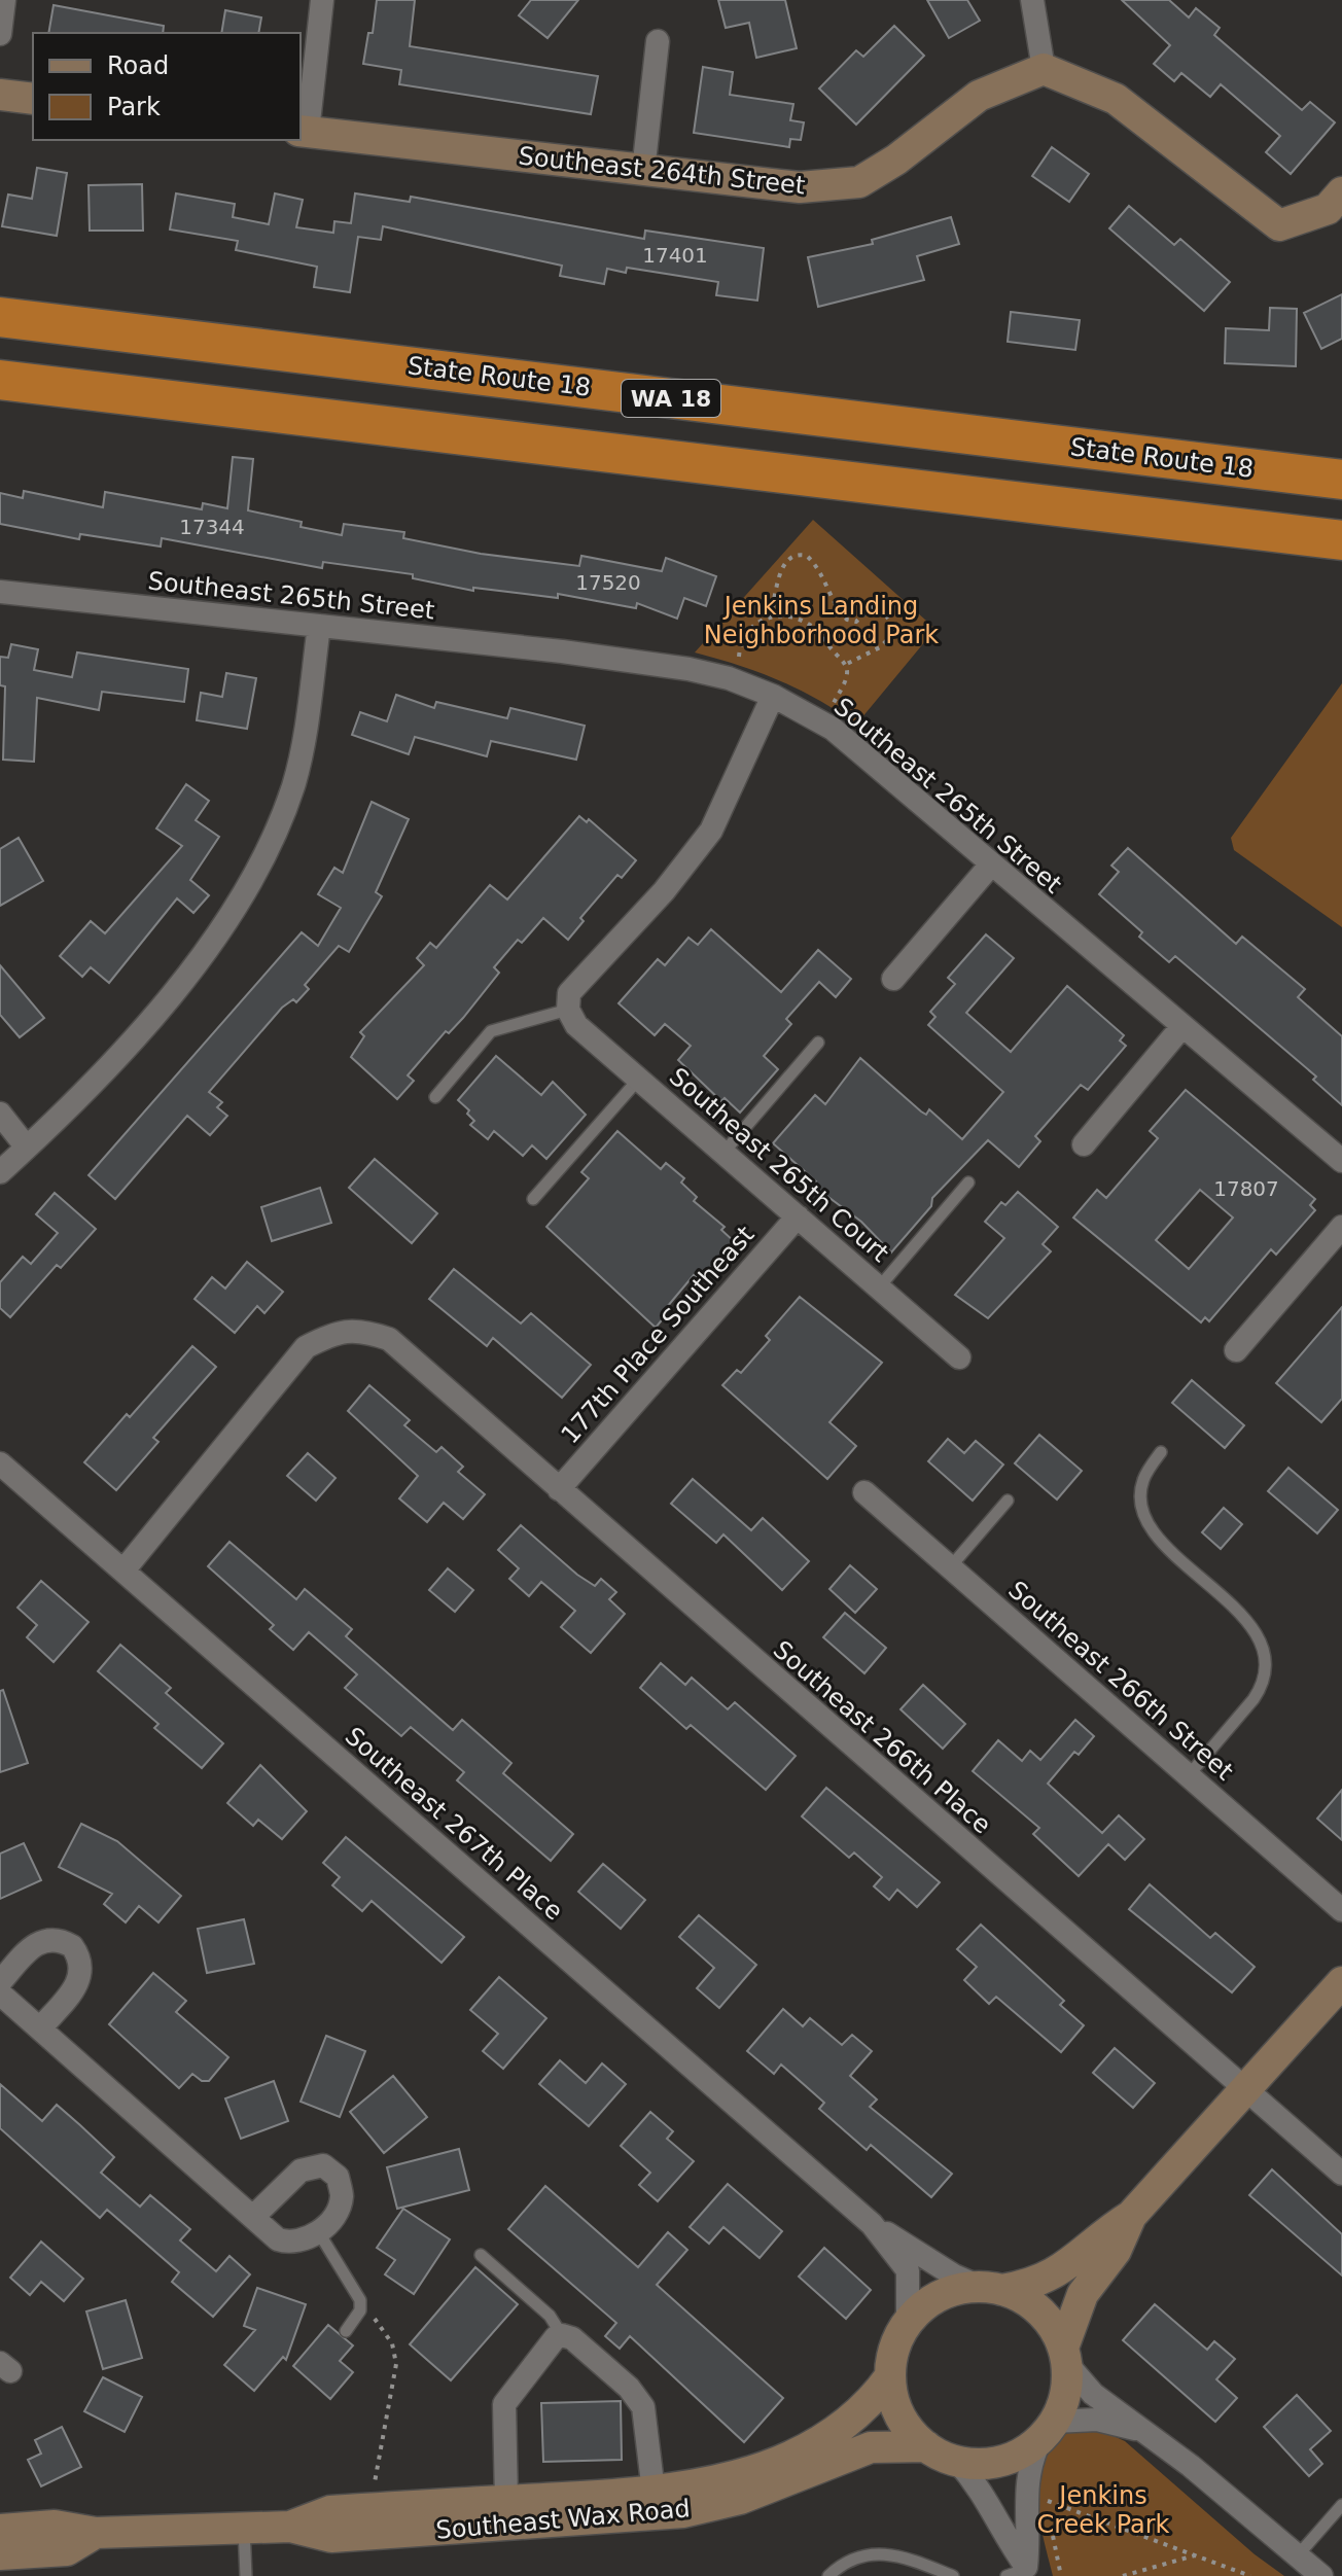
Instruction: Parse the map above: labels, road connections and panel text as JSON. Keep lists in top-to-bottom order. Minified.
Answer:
{"streets":{"highway":["State Route 18","WA 18"],"street":["Southeast 264th Street","Southeast 265th Street","Southeast 265th Court","177th Place Southeast","Southeast 266th Street","Southeast 266th Place","Southeast 267th Place","Southeast Wax Road"]},"crossings":[["Southeast 265th Court","177th Place Southeast"],["177th Place Southeast","Southeast 266th Place"],["Southeast 266th Place","Southeast 267th Place"],["Southeast 267th Place","Southeast Wax Road"]],"parks":["Jenkins Landing Neighborhood Park","Jenkins Creek Park"],"house_numbers":["17401","17344","17520","17807"],"legend":["Road","Park"]}
